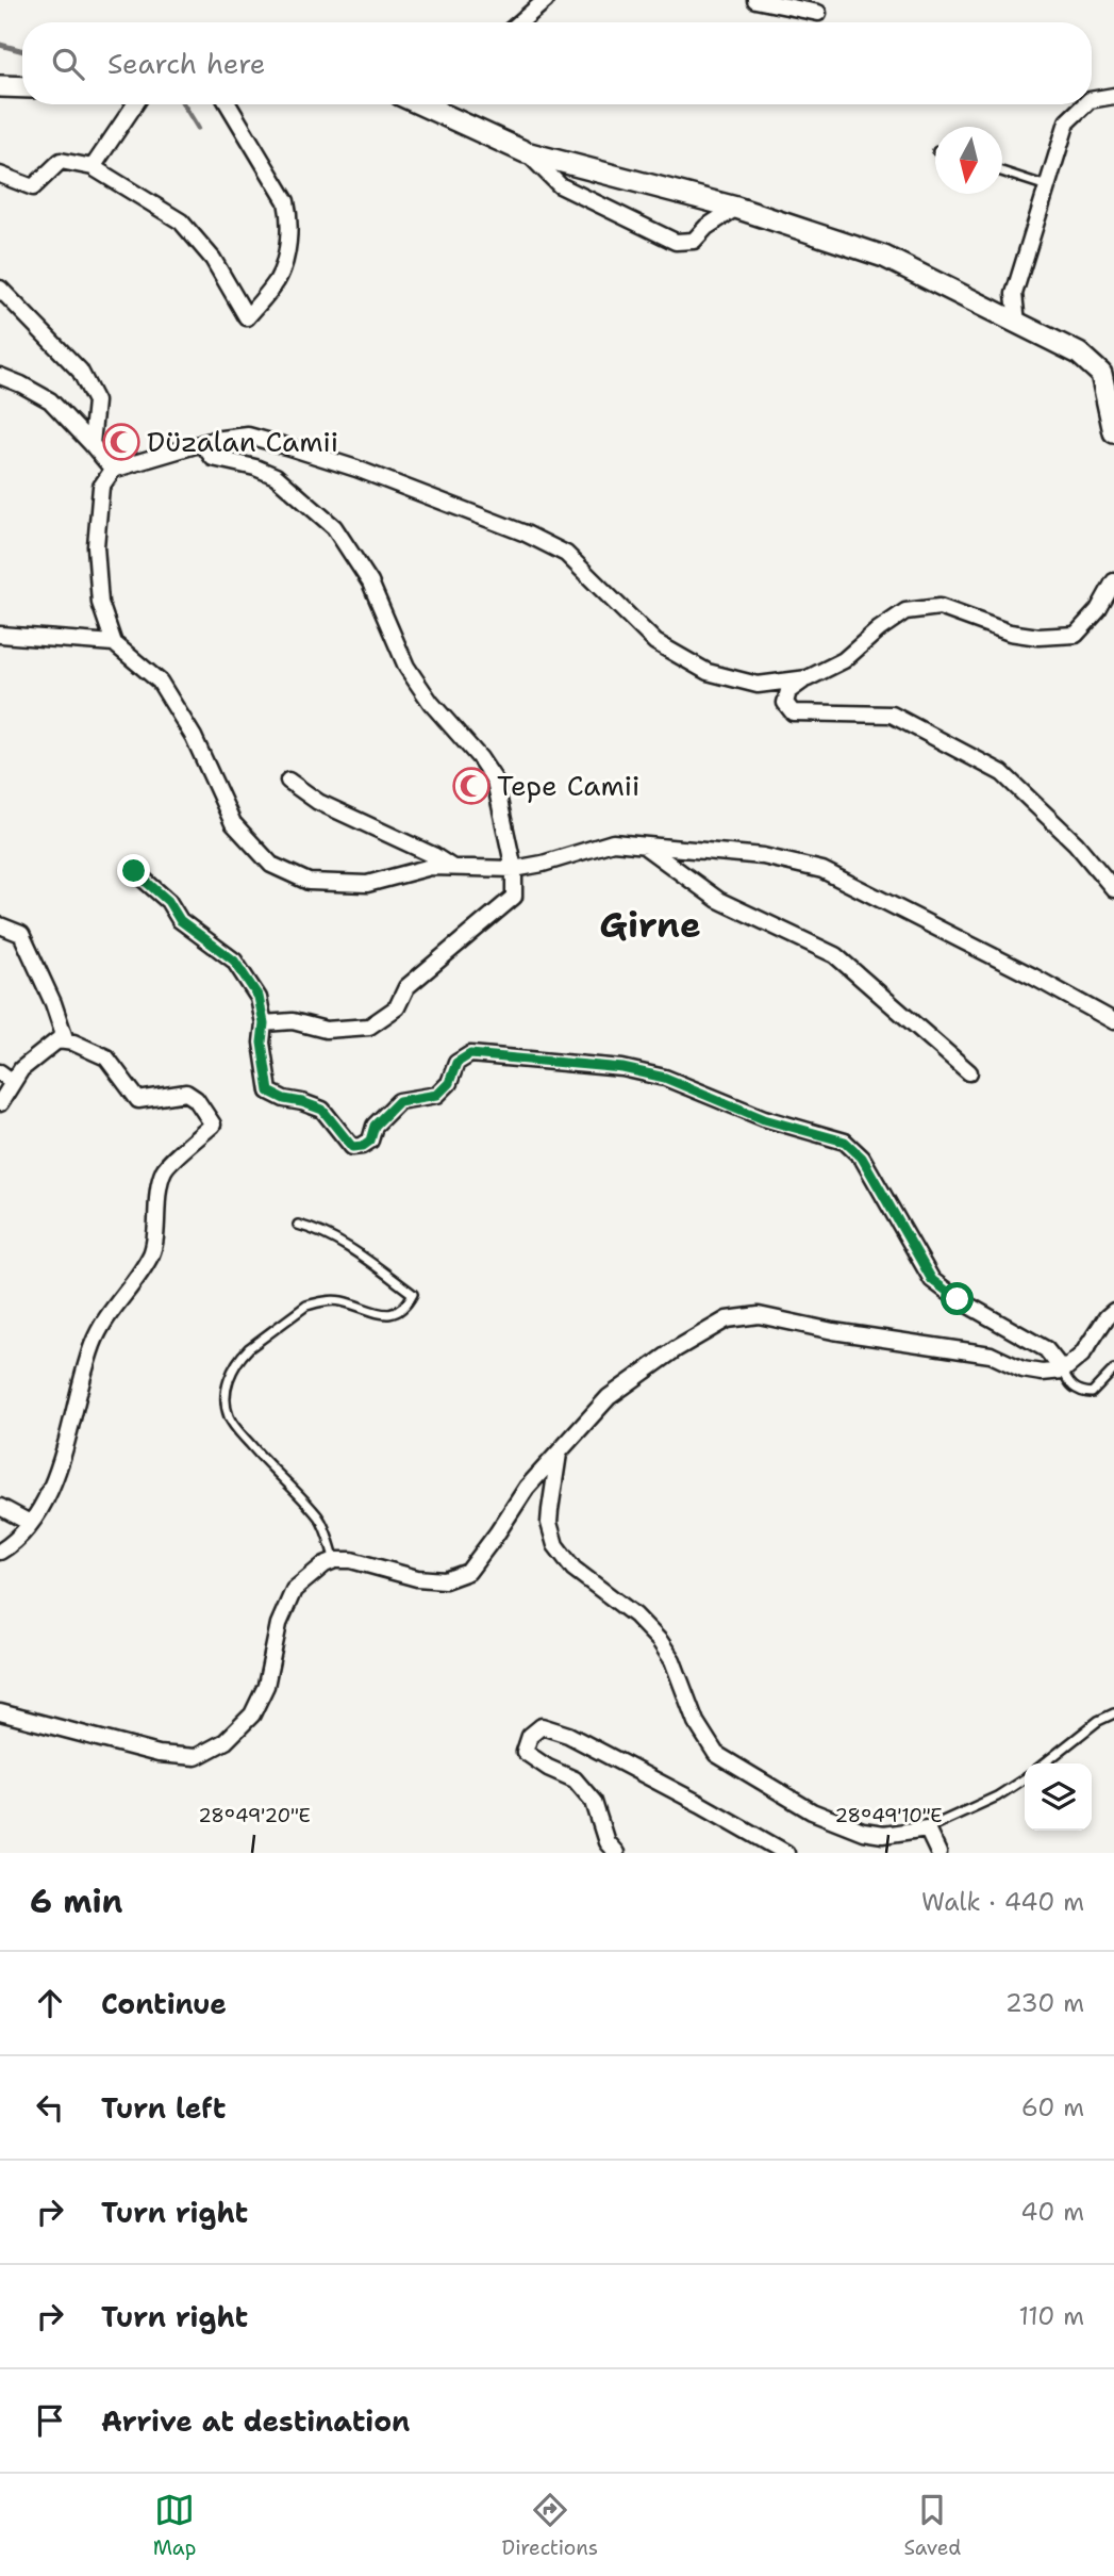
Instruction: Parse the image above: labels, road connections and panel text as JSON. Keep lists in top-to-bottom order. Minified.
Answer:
{"districts":["Girne"],"places":{"mosque":["Düzalan Camii","Tepe Camii"]},"north":"bottom","page":{"search":"Search here","heading":["6 min","Walk · 440 m"],"list":[["Continue","230 m"],["Turn left","60 m"],["Turn right","40 m"],["Turn right","110 m"],"Arrive at destination"],"nav":["Map","Directions","Saved"]},"coordinates":["28°49'20\"E","28°49'10\"E"]}
